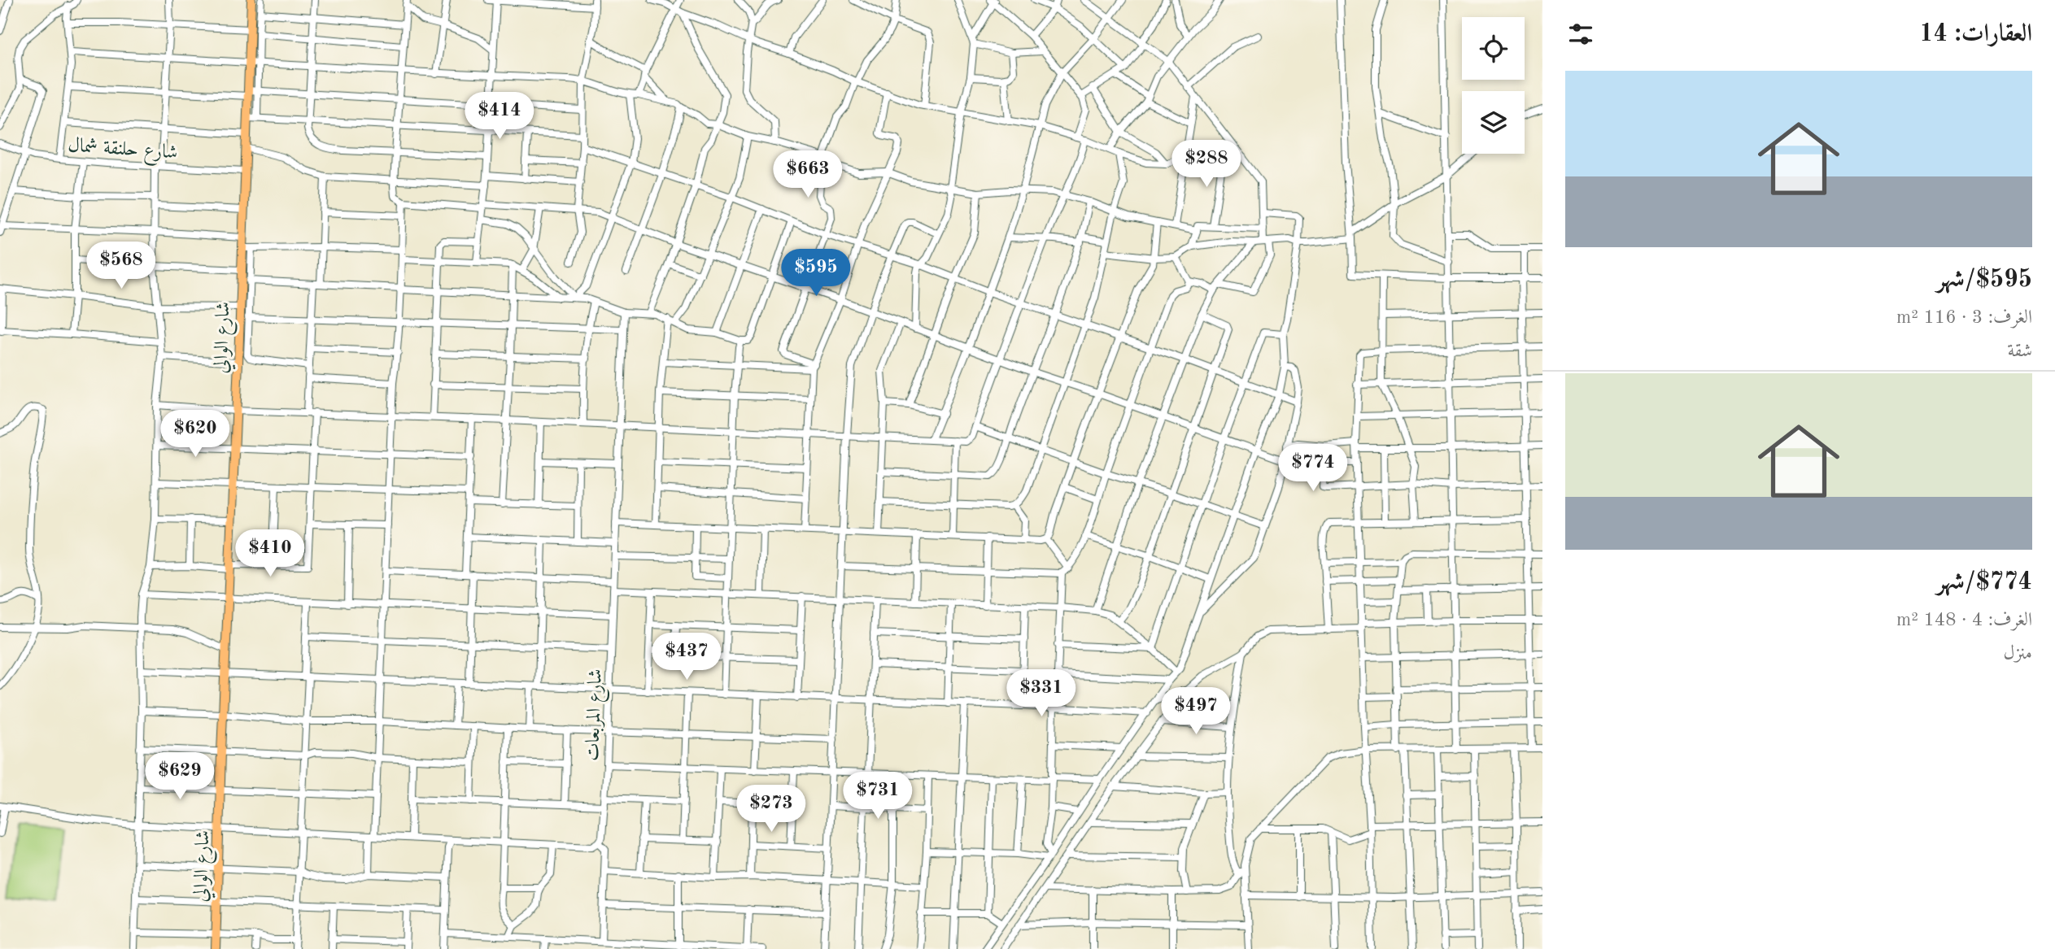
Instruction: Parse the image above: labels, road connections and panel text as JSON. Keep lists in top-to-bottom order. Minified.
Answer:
{"streets":{"main road":["شارع الوالي"],"street":["شارع حلنقة شمال","شارع المربعات"]},"crossings":[["شارع حلنقة شمال","شارع الوالي"]],"page":{"heading":"العقارات: 14","list":[{"name":"$595/شهر","note":"الغرف: 3 · 116 m² · شقة"},{"name":"$774/شهر","note":"الغرف: 4 · 148 m² · منزل"}],"price":["$414","$288","$663","$568","$595","$620","$774","$410","$437","$331","$497","$629","$731","$273"]}}
